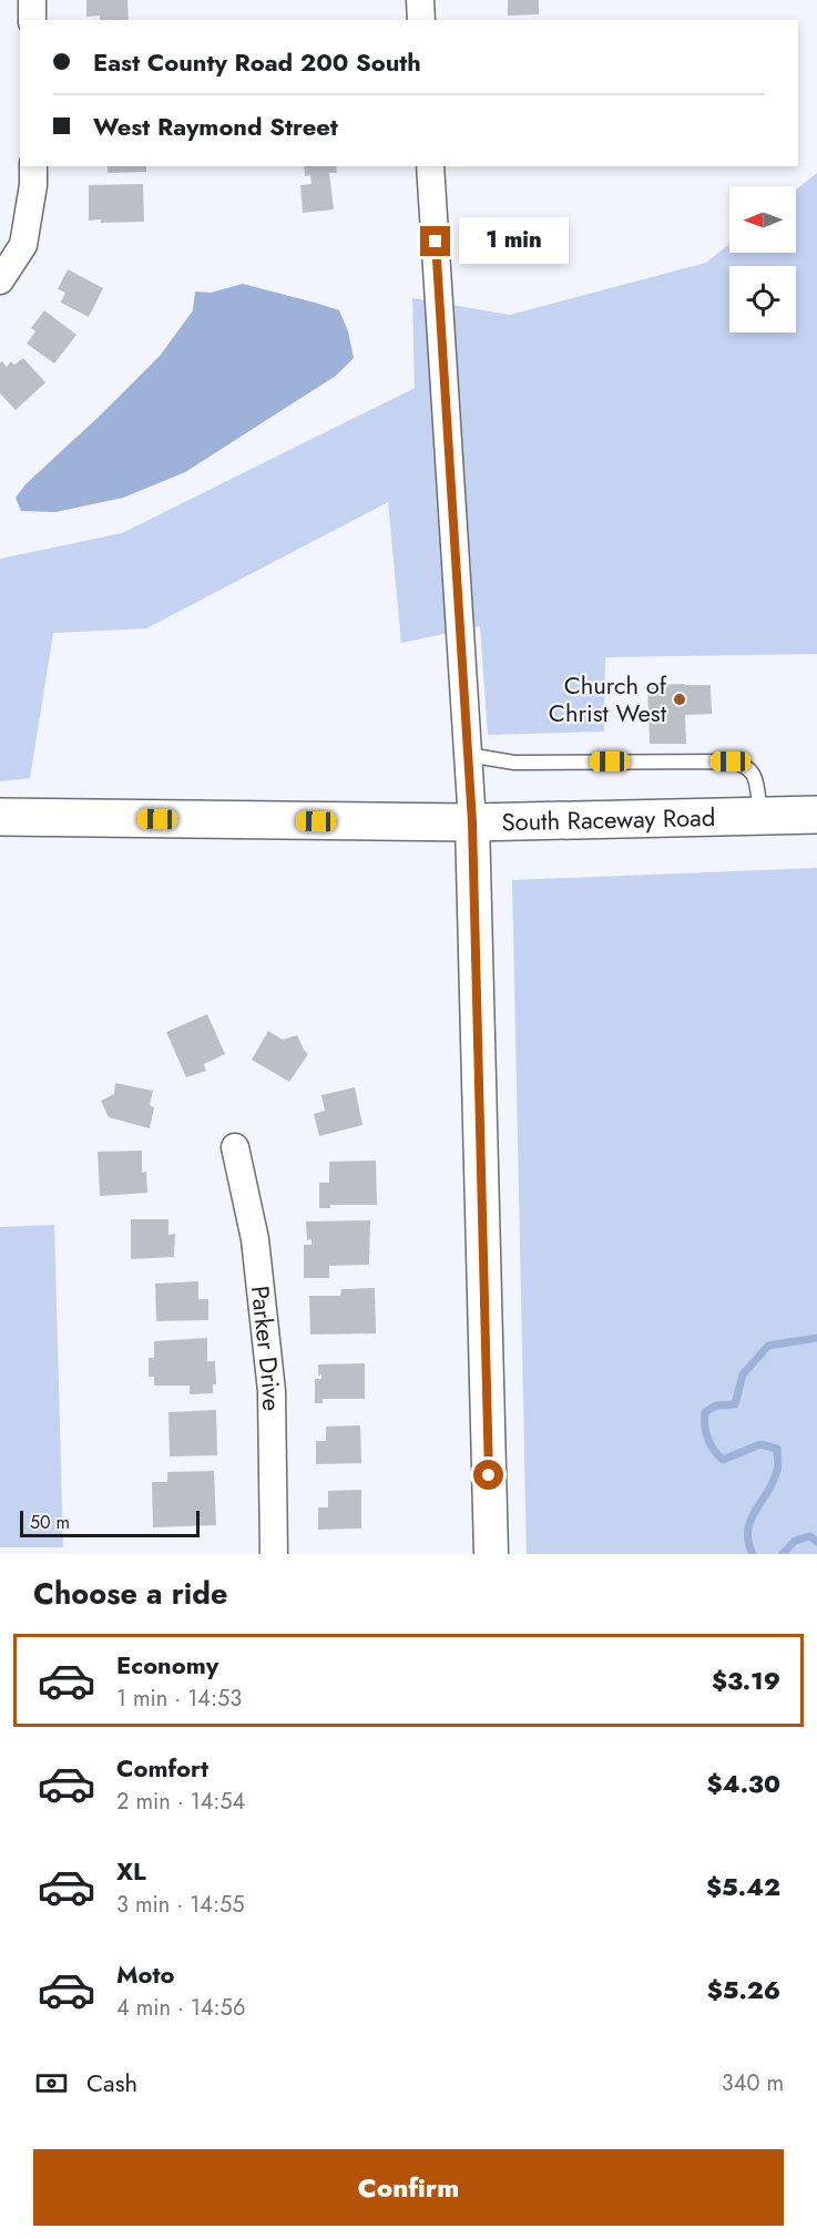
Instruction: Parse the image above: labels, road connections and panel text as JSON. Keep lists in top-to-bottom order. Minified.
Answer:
{"streets":{"main road":["South Raceway Road"],"street":["Parker Drive"]},"places":["Church of Christ West"],"scale_bar":"50 m","north":"left","page":{"banner":["East County Road 200 South","West Raymond Street"],"bubble":"1 min","scale":"50 m","heading":"Choose a ride","list":[{"name":"Economy","note":"1 min · 14:53","value":"$3.19"},{"name":"Comfort","note":"2 min · 14:54","value":"$4.30"},{"name":"XL","note":"3 min · 14:55","value":"$5.42"},{"name":"Moto","note":"4 min · 14:56","value":"$5.26"}],"pay":["Cash","340 m"],"buttons":"Confirm"}}
